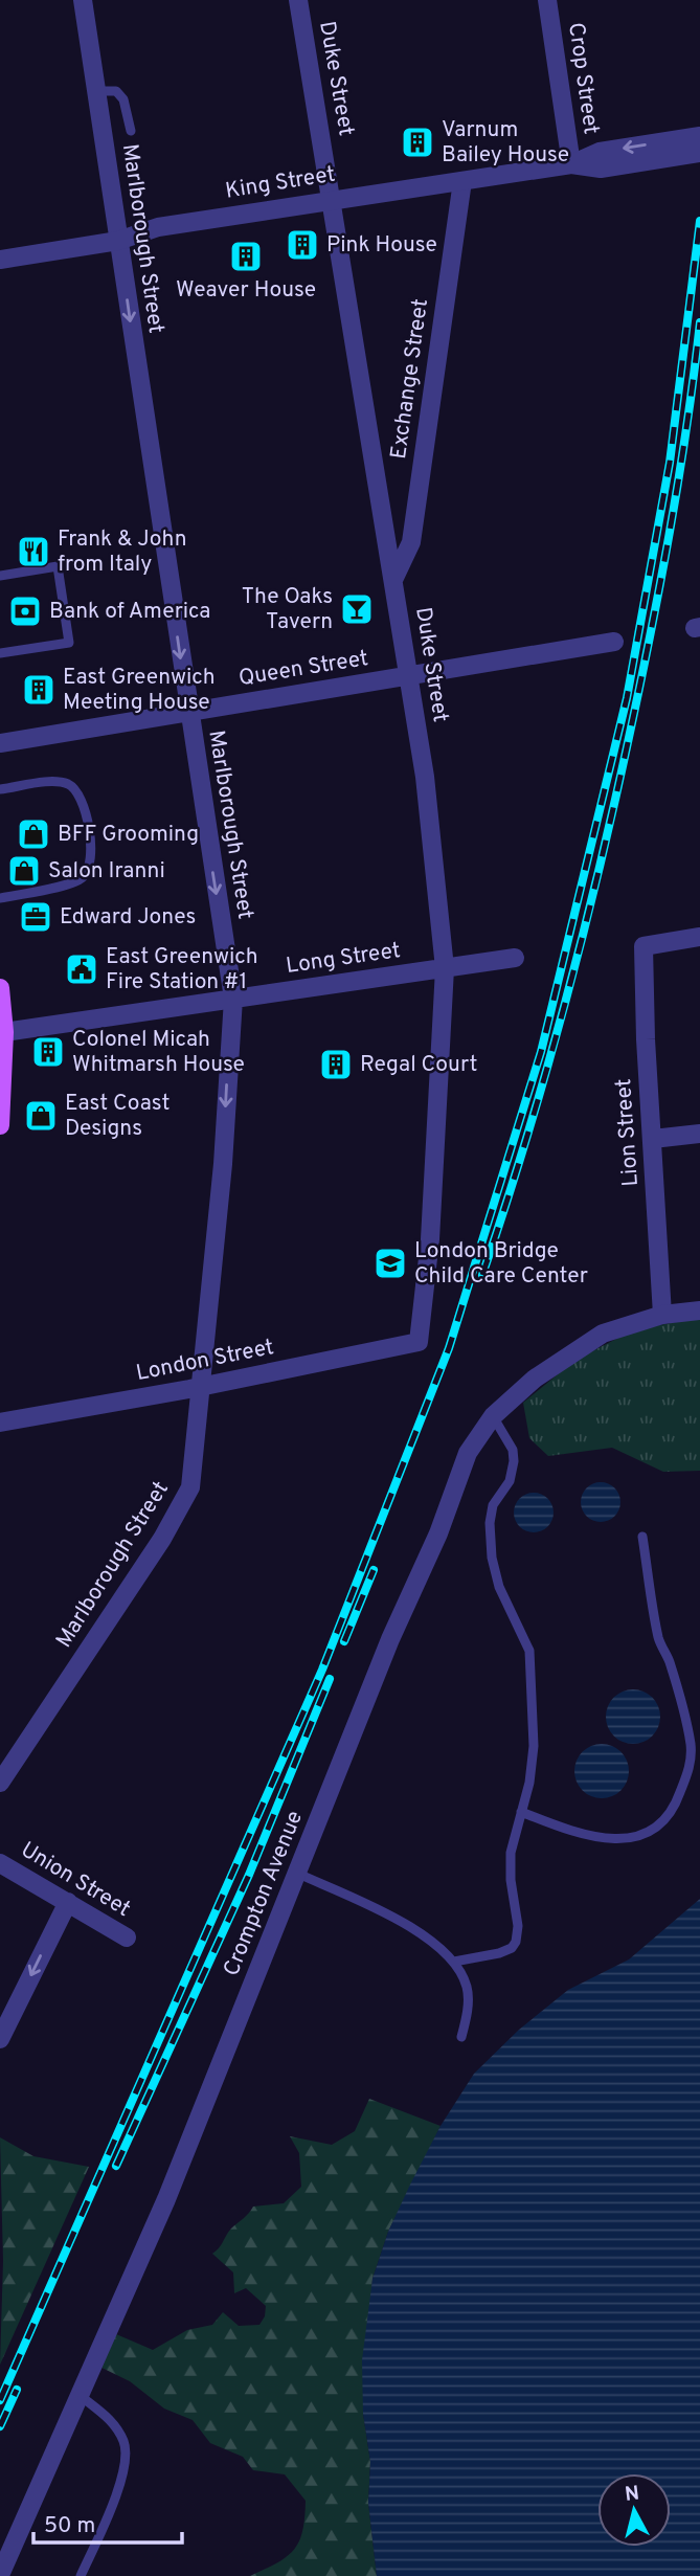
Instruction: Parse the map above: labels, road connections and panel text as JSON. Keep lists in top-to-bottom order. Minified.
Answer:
{"streets":{"street":["Duke Street","Crop Street","King Street","Marlborough Street","Exchange Street","Queen Street","Long Street","Lion Street","London Street","Union Street","Crompton Avenue"]},"crossings":[["Duke Street","King Street"],["Duke Street","Exchange Street"],["Duke Street","Queen Street"],["Duke Street","Long Street"],["Duke Street","London Street"],["Crop Street","King Street"],["King Street","Marlborough Street"],["King Street","Exchange Street"],["Marlborough Street","Queen Street"],["Marlborough Street","Long Street"],["Marlborough Street","London Street"],["Lion Street","Crompton Avenue"]],"one_way":["Marlborough Street"],"places":{"building":["Varnum Bailey House","Pink House","Weaver House","East Greenwich Meeting House","Colonel Micah Whitmarsh House","Regal Court"],"restaurant":["Frank & John from Italy"],"bar":["The Oaks Tavern"],"bank":["Bank of America"],"shop":["BFF Grooming","Salon Iranni","East Coast Designs"],"office":["Edward Jones"],"public building":["East Greenwich Fire Station #1"],"school or university":["London Bridge Child Care Center"]},"scale_bar":"50 m","north":"top"}
